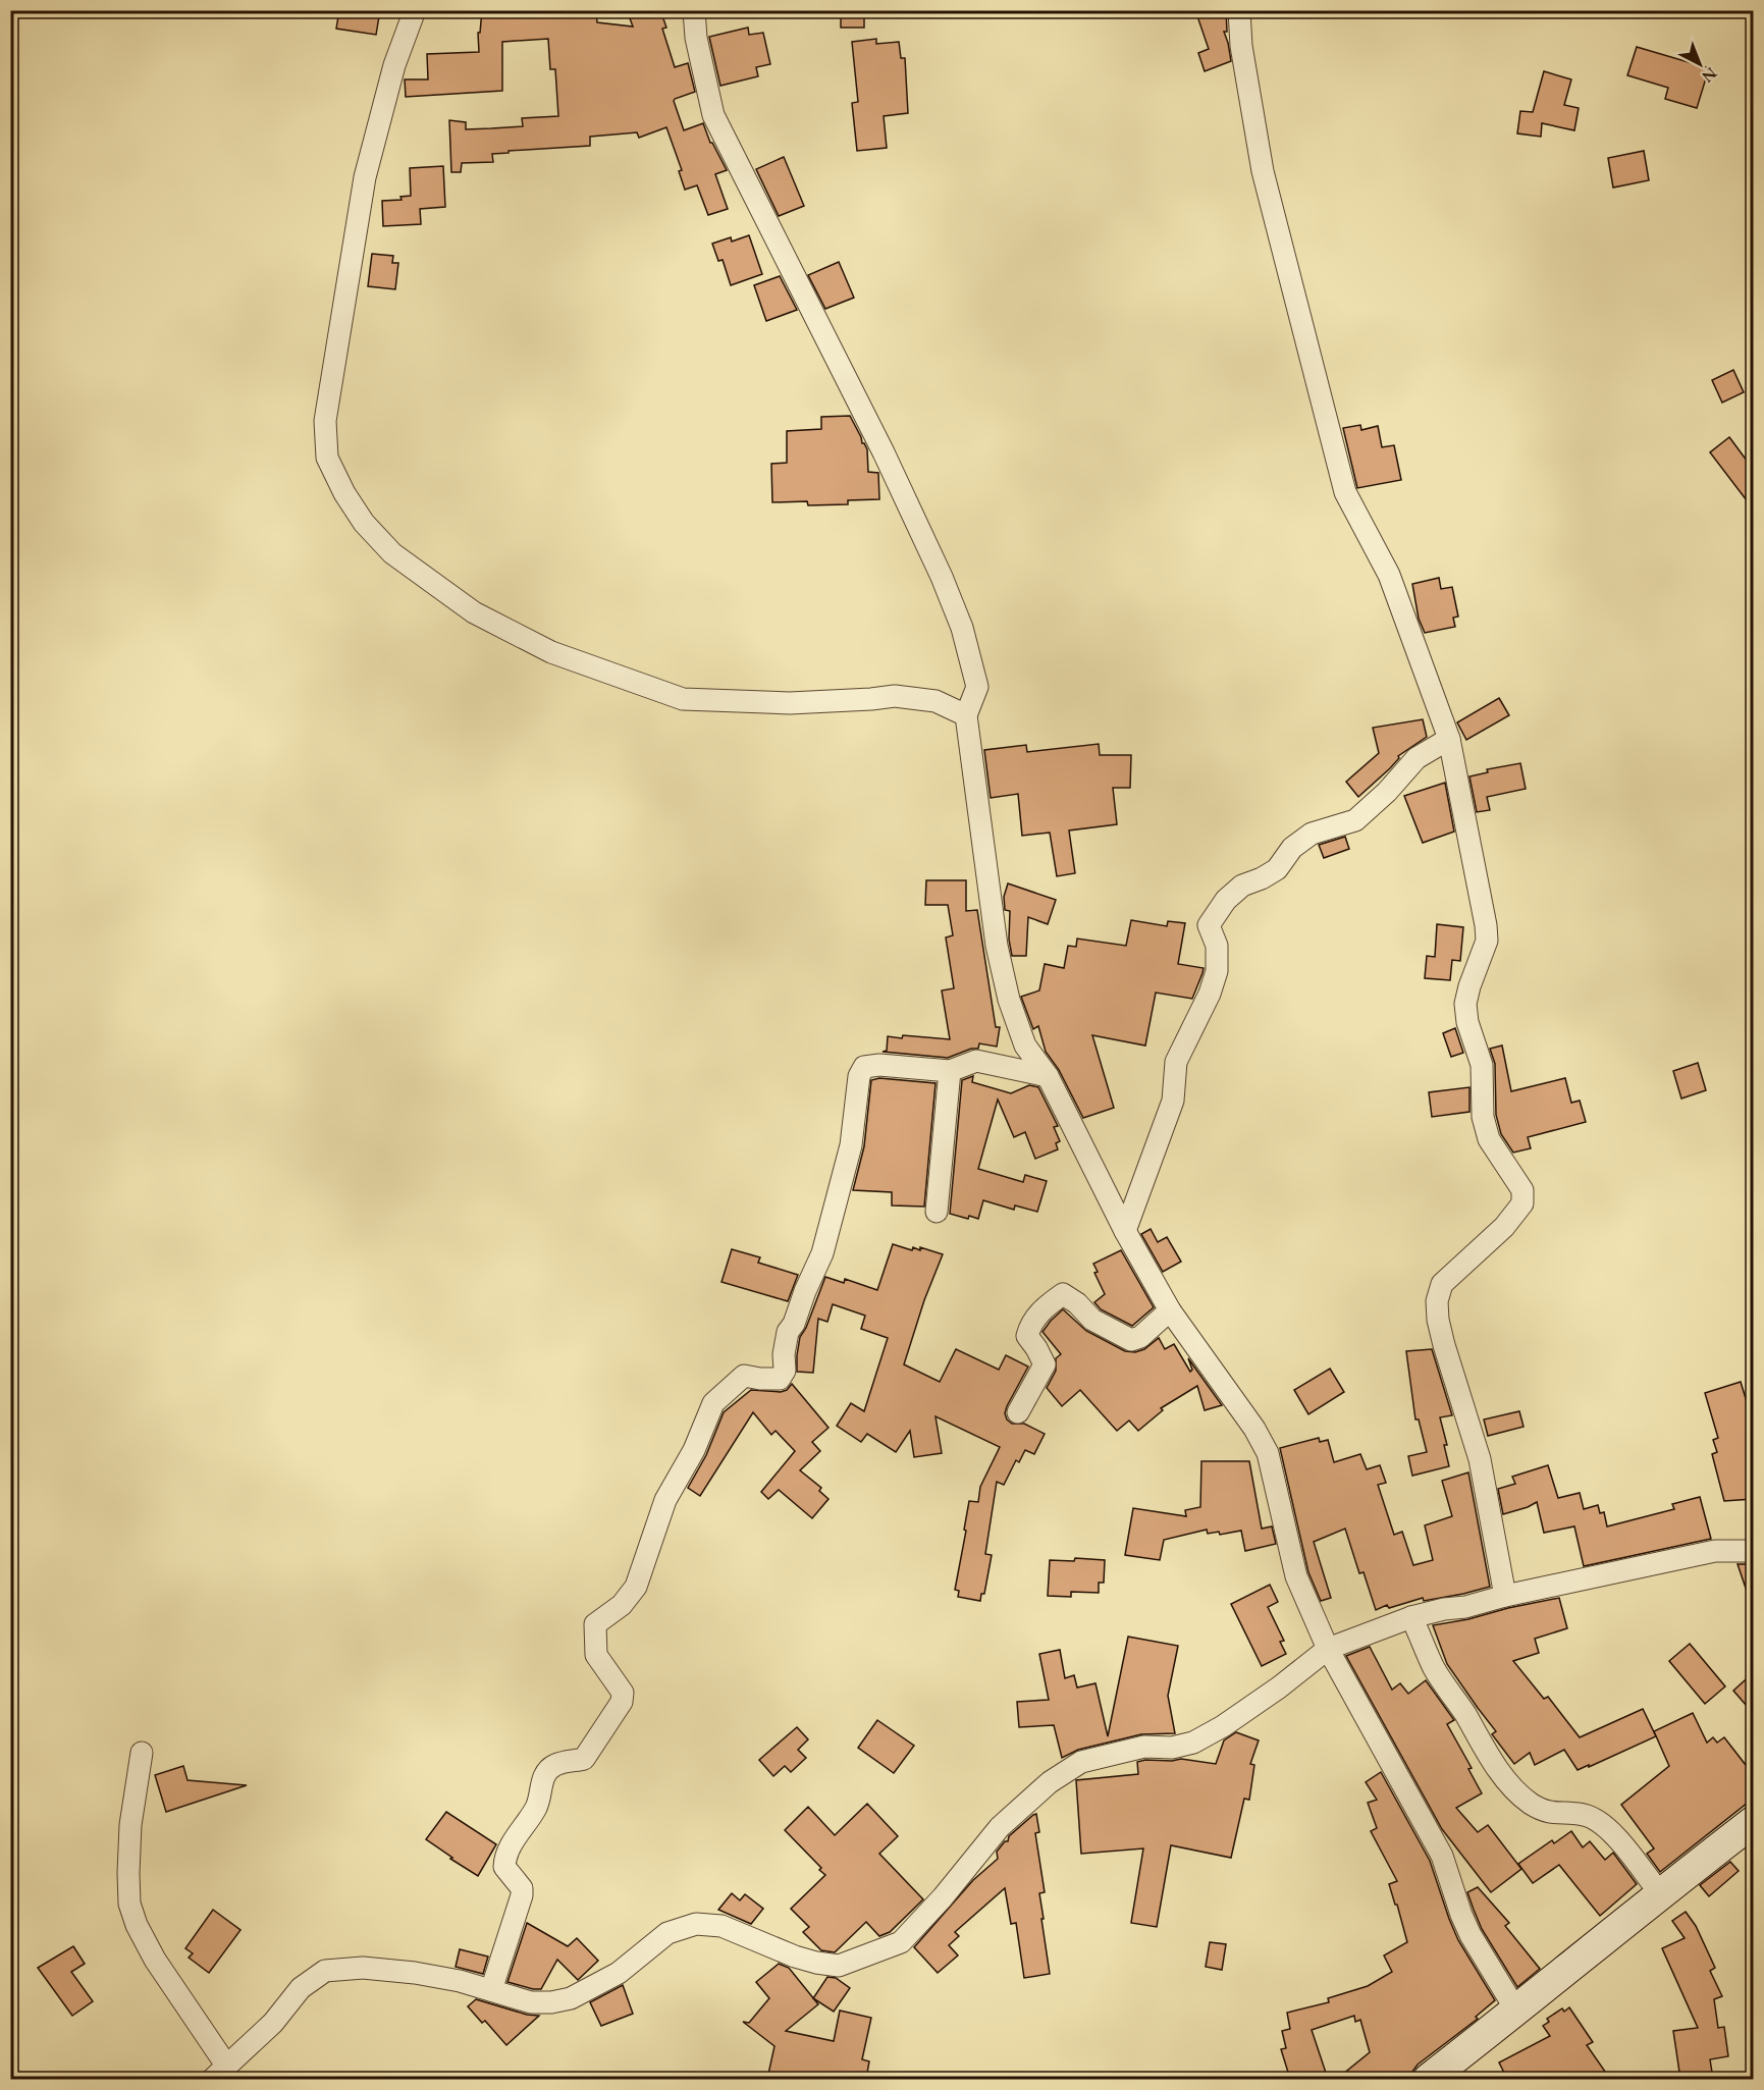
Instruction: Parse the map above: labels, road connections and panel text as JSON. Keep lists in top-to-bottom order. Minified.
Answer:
{"north":"bottom right"}
